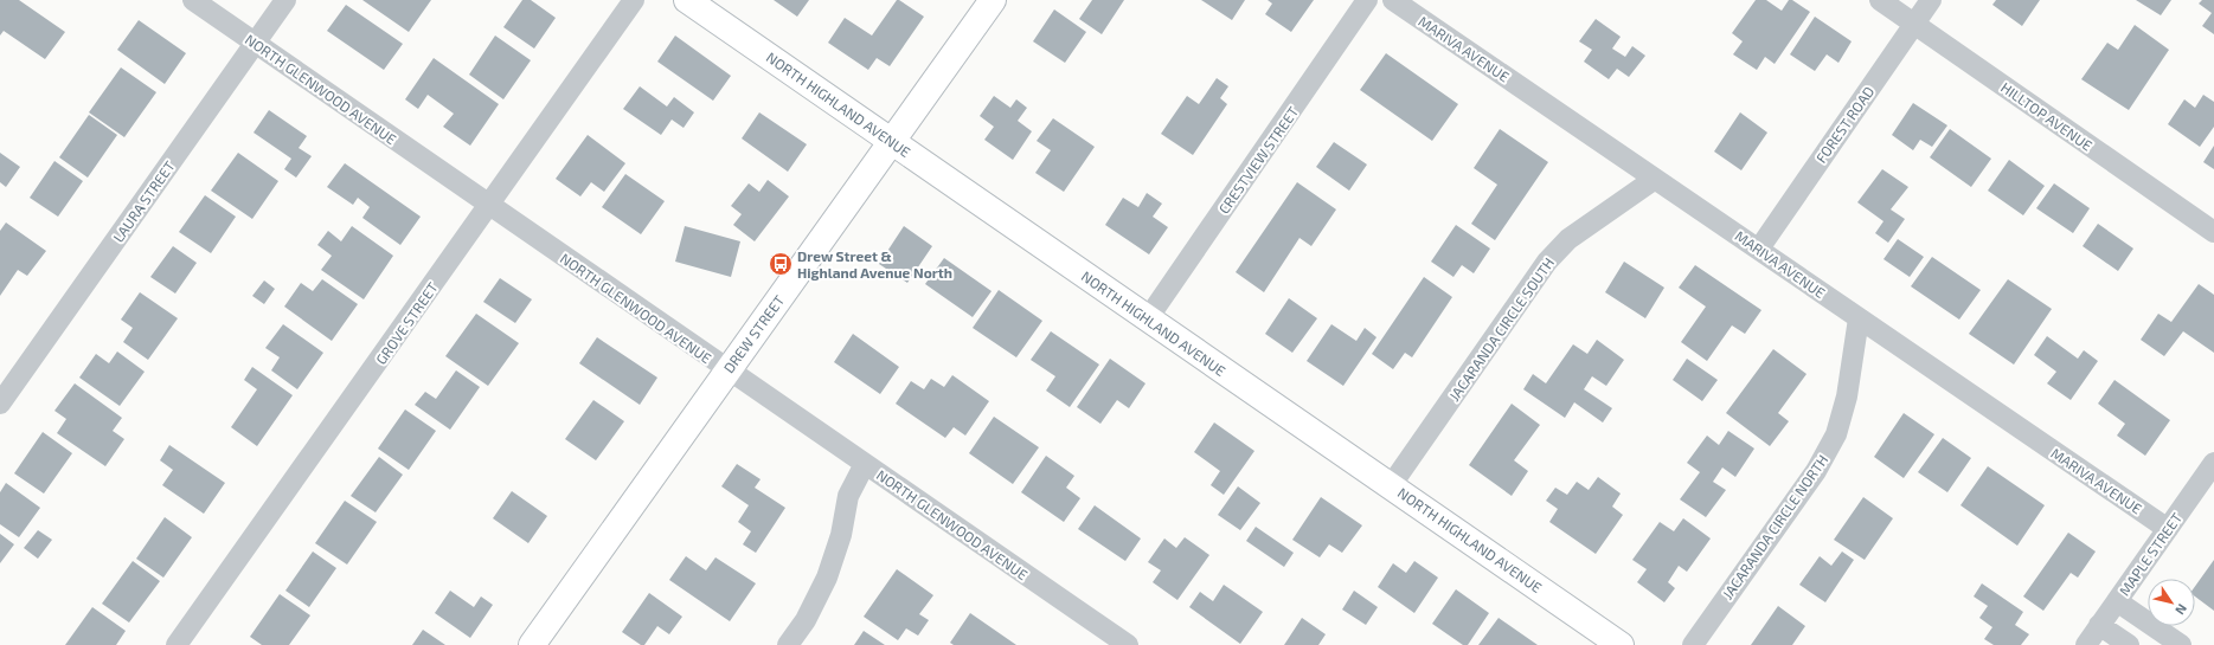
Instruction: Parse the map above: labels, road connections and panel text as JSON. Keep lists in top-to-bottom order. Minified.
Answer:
{"streets":{"street":["MARIVA AVENUE","NORTH GLENWOOD AVENUE","NORTH HIGHLAND AVENUE","HILLTOP AVENUE","FOREST ROAD","CRESTVIEW STREET","LAURA STREET","GROVE STREET","JACARANDA CIRCLE SOUTH","DREW STREET","JACARANDA CIRCLE NORTH","MAPLE STREET"]},"crossings":[["MARIVA AVENUE","FOREST ROAD"],["MARIVA AVENUE","JACARANDA CIRCLE SOUTH"],["MARIVA AVENUE","JACARANDA CIRCLE NORTH"],["MARIVA AVENUE","MAPLE STREET"],["NORTH GLENWOOD AVENUE","LAURA STREET"],["NORTH GLENWOOD AVENUE","GROVE STREET"],["NORTH GLENWOOD AVENUE","DREW STREET"],["NORTH HIGHLAND AVENUE","CRESTVIEW STREET"],["NORTH HIGHLAND AVENUE","JACARANDA CIRCLE SOUTH"],["NORTH HIGHLAND AVENUE","DREW STREET"],["HILLTOP AVENUE","FOREST ROAD"]],"places":{"bus stop":["Drew Street & Highland Avenue North"]},"north":"bottom right"}
